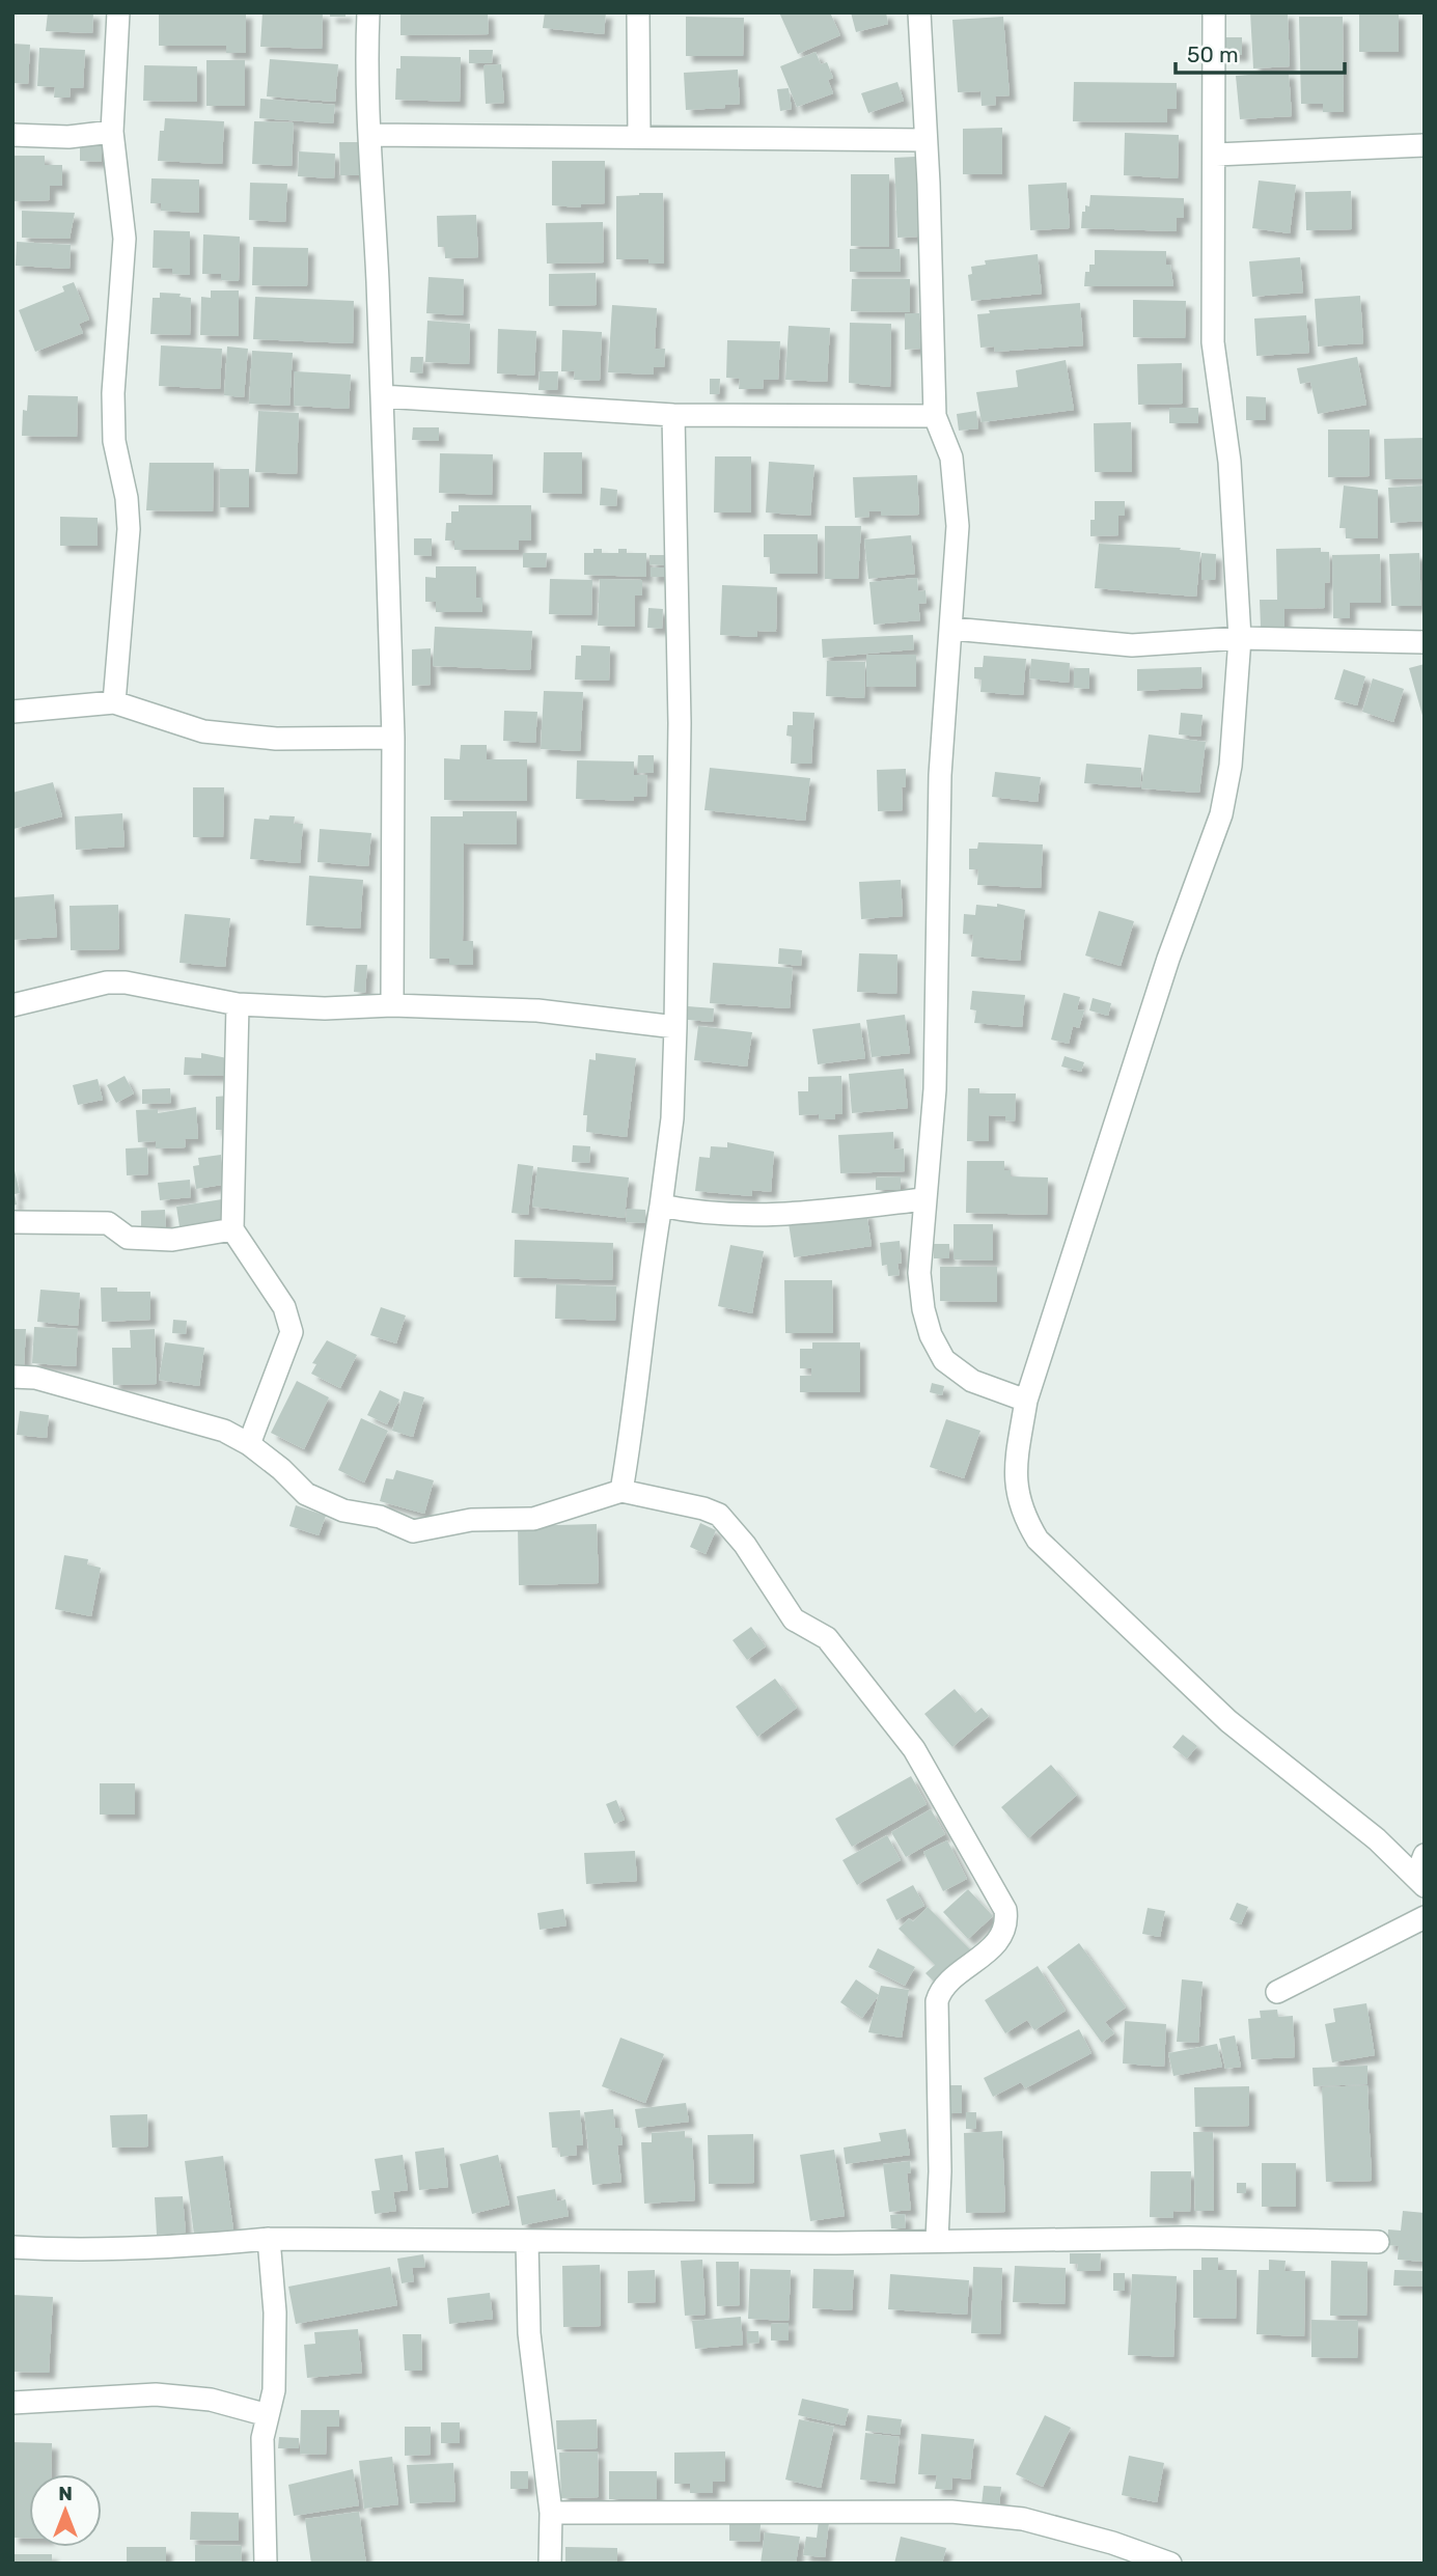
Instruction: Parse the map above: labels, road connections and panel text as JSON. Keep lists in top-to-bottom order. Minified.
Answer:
{"scale_bar":"50 m","north":"top"}
